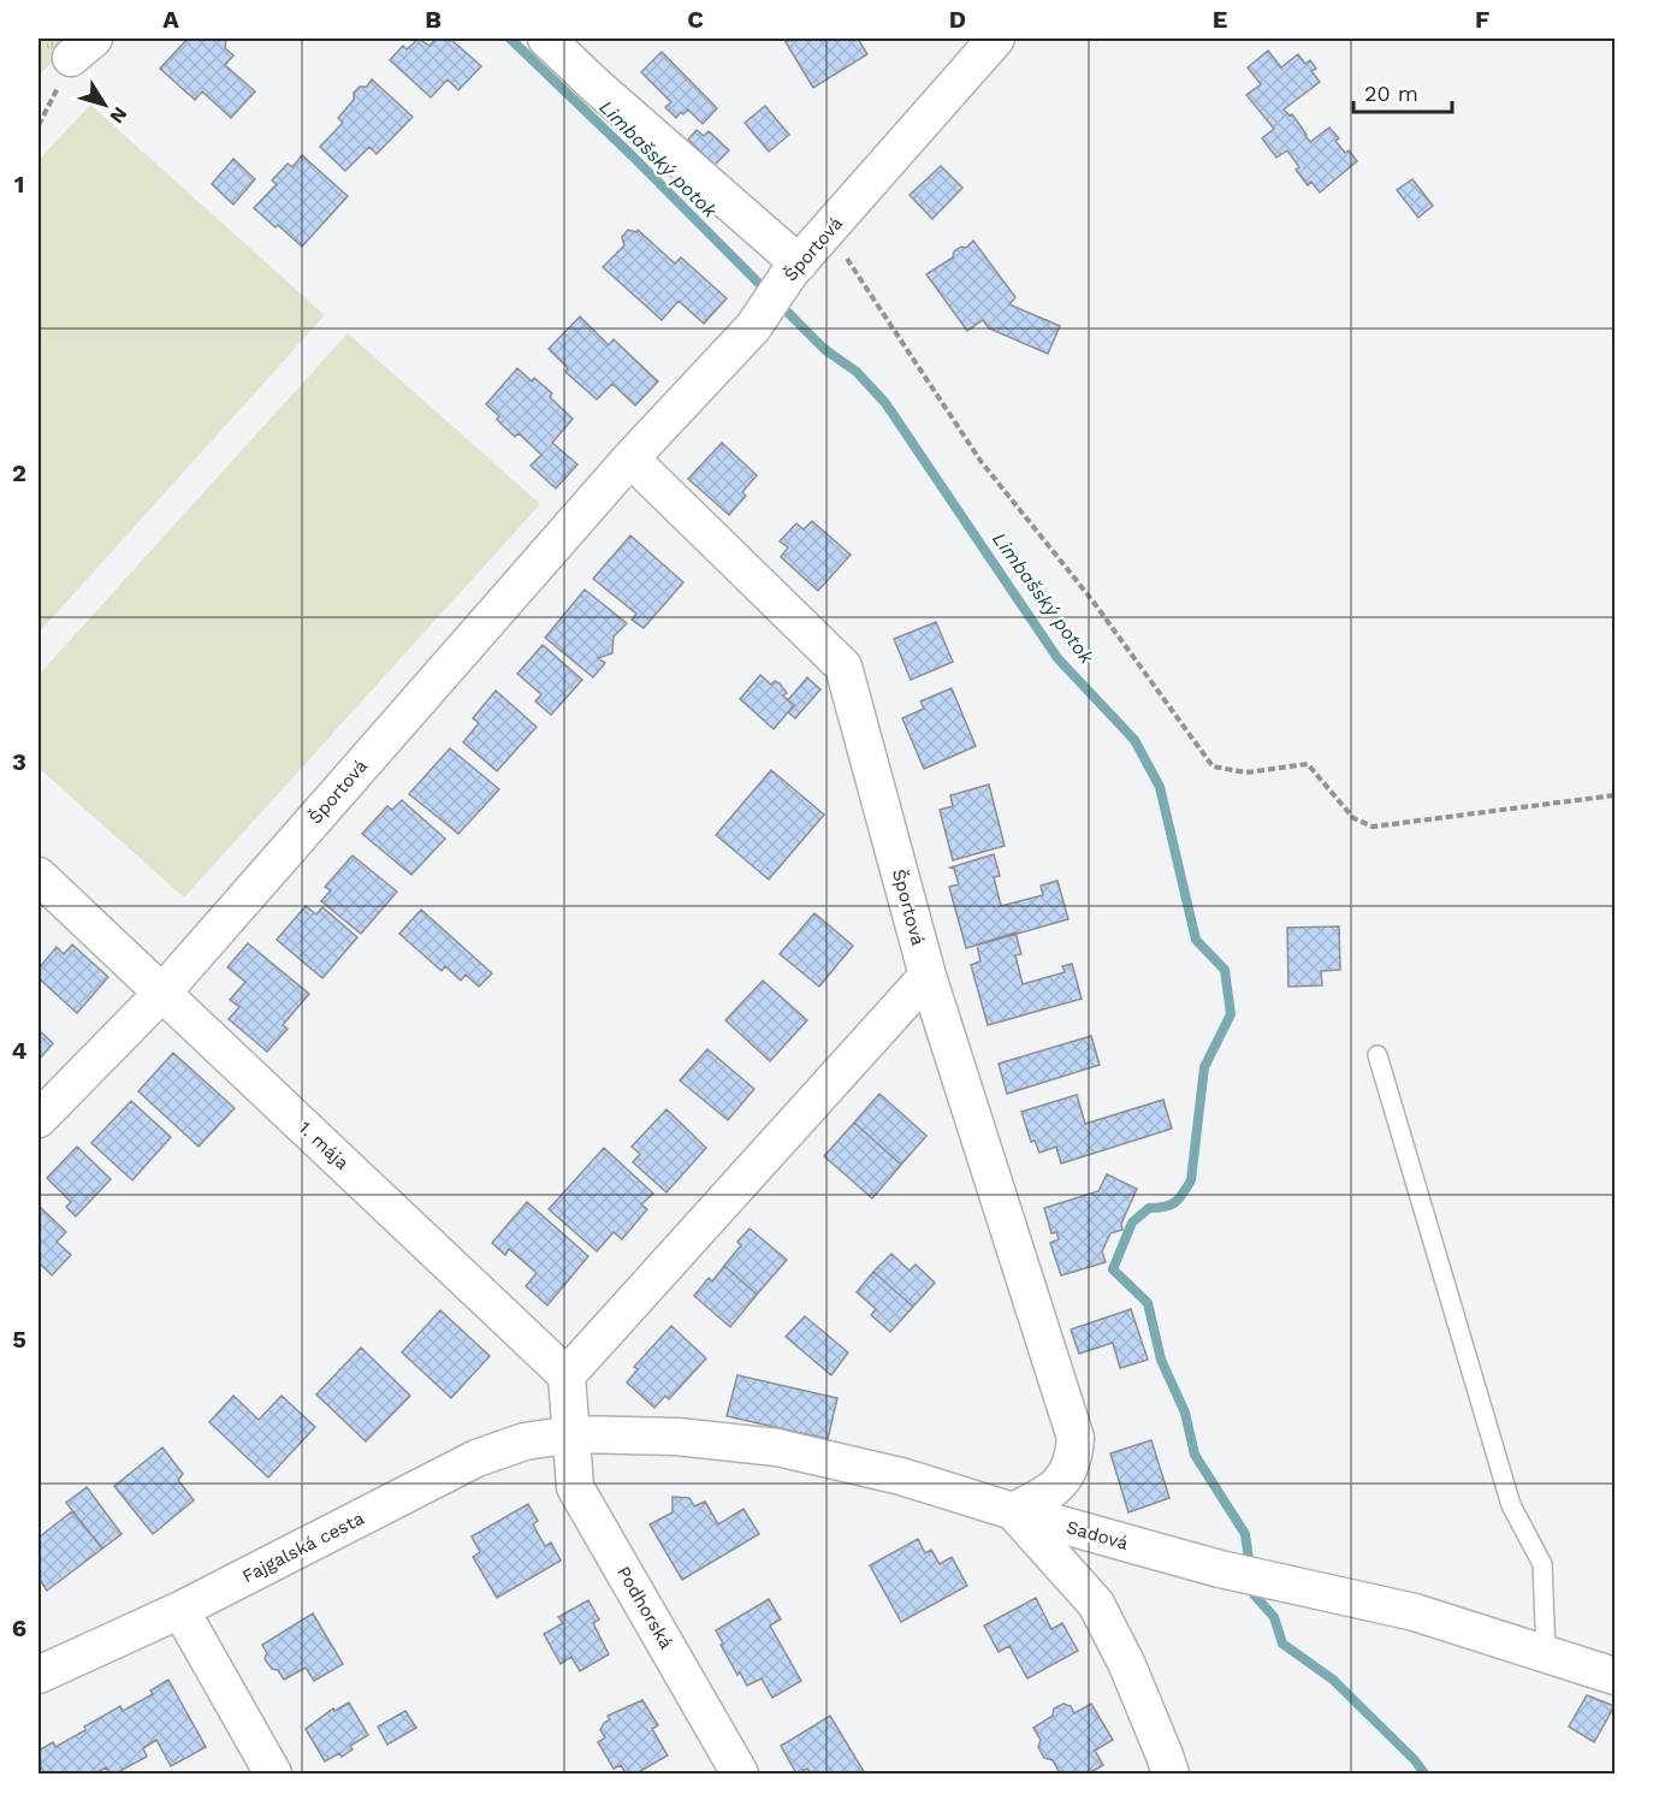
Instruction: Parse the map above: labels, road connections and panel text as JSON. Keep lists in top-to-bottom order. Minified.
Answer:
{"streets":{"street":["Športová","1. mája","Sadová","Fajgalská cesta","Podhorská"]},"crossings":[["Športová","1. mája"],["Športová","Sadová"],["Sadová","Fajgalská cesta"],["Sadová","Podhorská"],["Fajgalská cesta","Podhorská"]],"water":["Limbašský potok"],"scale_bar":"20 m","north":"bottom right","grid":{"columns":["A","B","C","D","E","F"],"rows":["1","2","3","4","5","6"]}}
